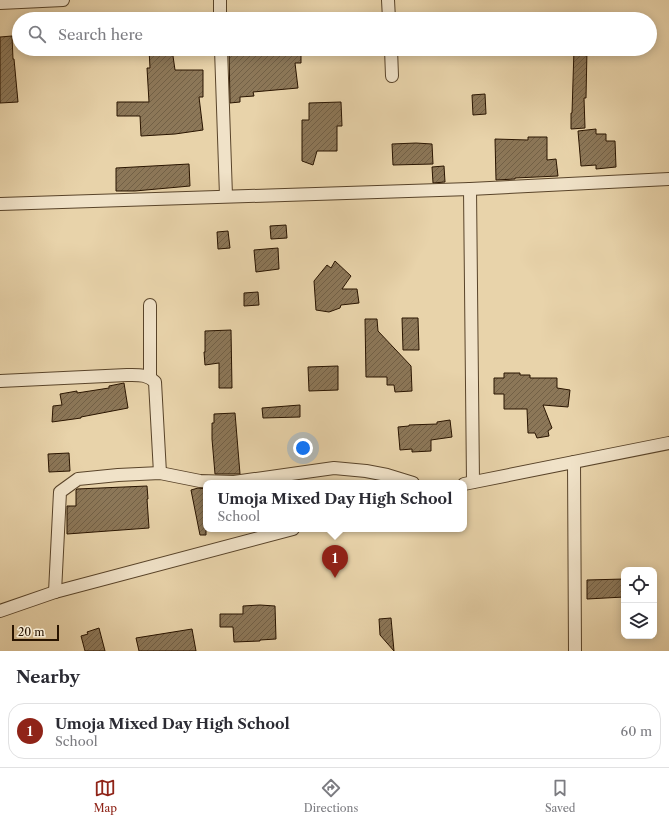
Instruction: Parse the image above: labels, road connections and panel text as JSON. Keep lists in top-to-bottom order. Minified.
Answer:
{"scale_bar":"20 m","page":{"search":"Search here","popup":["Umoja Mixed Day High School","School"],"pins":"1","scale":"20 m","heading":"Nearby","list":[{"mark":"1","name":"Umoja Mixed Day High School","note":"School","value":"60 m"}],"nav":["Map","Directions","Saved"]}}
